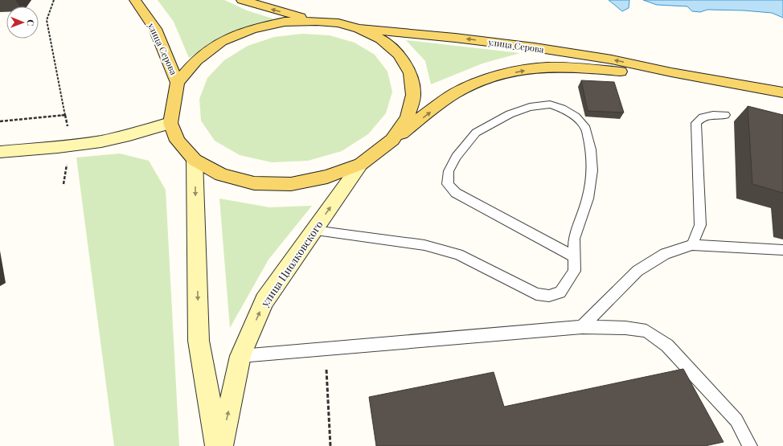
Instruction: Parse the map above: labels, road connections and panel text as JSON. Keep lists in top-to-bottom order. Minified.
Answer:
{"streets":{"main road":["улица Серова"],"street":["улица Циолковского"]},"crossings":[["улица Серова","улица Циолковского"]],"one_way":["улица Циолковского"],"north":"right"}
